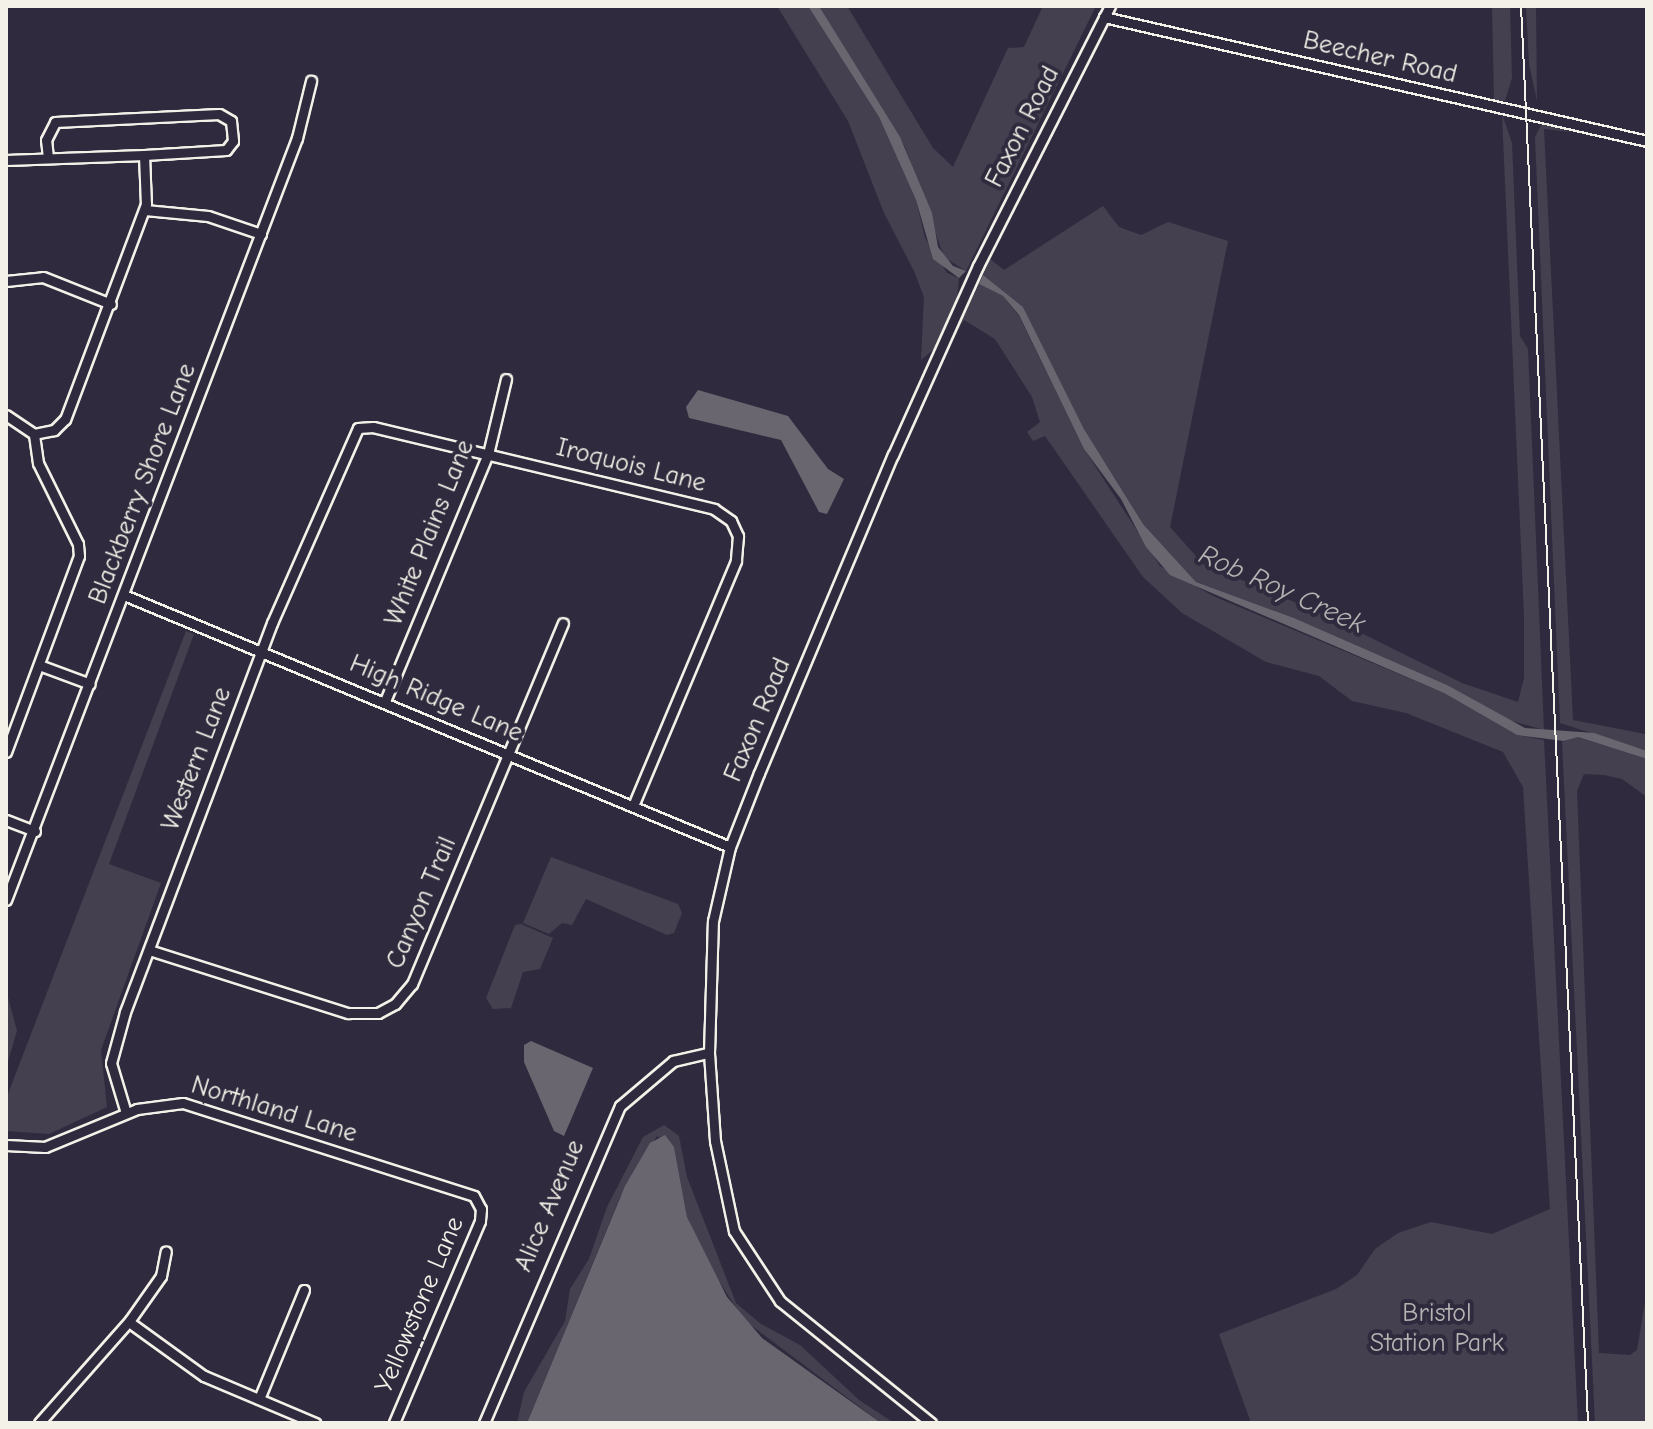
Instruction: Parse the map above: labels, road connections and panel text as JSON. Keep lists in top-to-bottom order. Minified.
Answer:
{"streets":{"street":["Beecher Road","Faxon Road","Iroquois Lane","Blackberry Shore Lane","White Plains Lane","High Ridge Lane","Western Lane","Canyon Trail","Northland Lane","Alice Avenue","Yellowstone Lane"]},"crossings":[["Beecher Road","Faxon Road"],["Faxon Road","High Ridge Lane"],["Faxon Road","Alice Avenue"],["Iroquois Lane","White Plains Lane"],["Iroquois Lane","High Ridge Lane"],["Iroquois Lane","Western Lane"],["Blackberry Shore Lane","High Ridge Lane"],["White Plains Lane","High Ridge Lane"],["High Ridge Lane","Western Lane"],["High Ridge Lane","Canyon Trail"],["Western Lane","Canyon Trail"],["Western Lane","Northland Lane"],["Northland Lane","Yellowstone Lane"]],"water":["Rob Roy Creek"],"parks":["Bristol Station Park"]}
